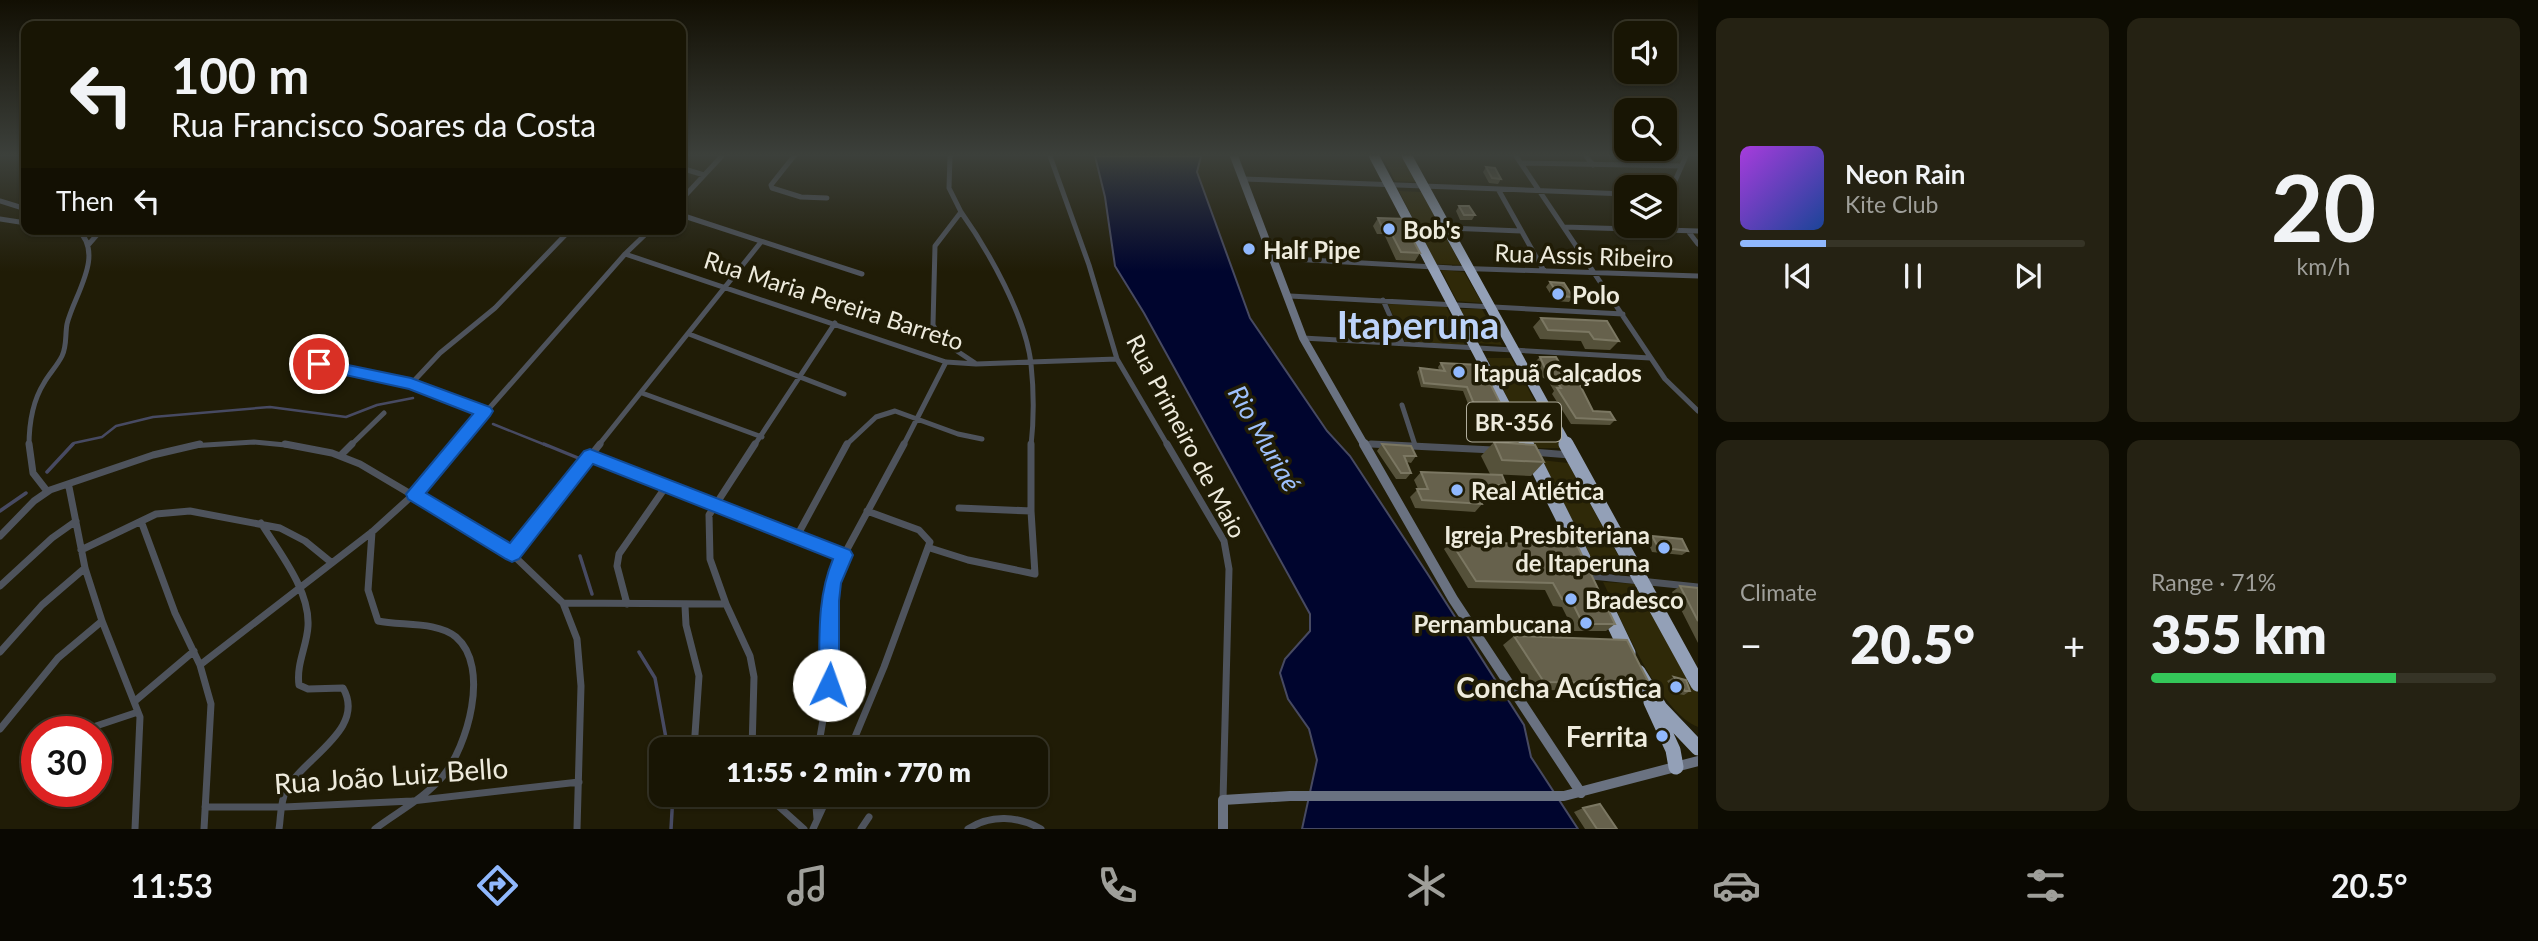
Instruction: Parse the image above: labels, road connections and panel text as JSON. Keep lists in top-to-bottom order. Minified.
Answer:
{"streets":{"highway":["BR-356"],"street":["Rua Assis Ribeiro","Rua Maria Pereira Barreto","Rua Primeiro de Maio","Rua João Luiz Bello"]},"crossings":[["Rua Assis Ribeiro","BR-356"],["Rua Maria Pereira Barreto","Rua Primeiro de Maio"]],"districts":["Itaperuna"],"water":["Rio Muriaé"],"places":["Bob's","Half Pipe","Polo","Itapuã Calçados","Real Atlética","Igreja Presbiteriana de Itaperuna","Bradesco","Pernambucana","Concha Acústica","Ferrita"],"page":{"tile":[["20","km/h"],"Climate",["Range · 71%","355 km"]],"turn":["100 m","Rua Francisco Soares da Costa"],"song":["Neon Rain","Kite Club"],"then":"Then","heat":["−","20.5°","+"],"limit":"30","trip":"11:55 · 2 min · 770 m","tabs":["11:53","20.5°"]}}
